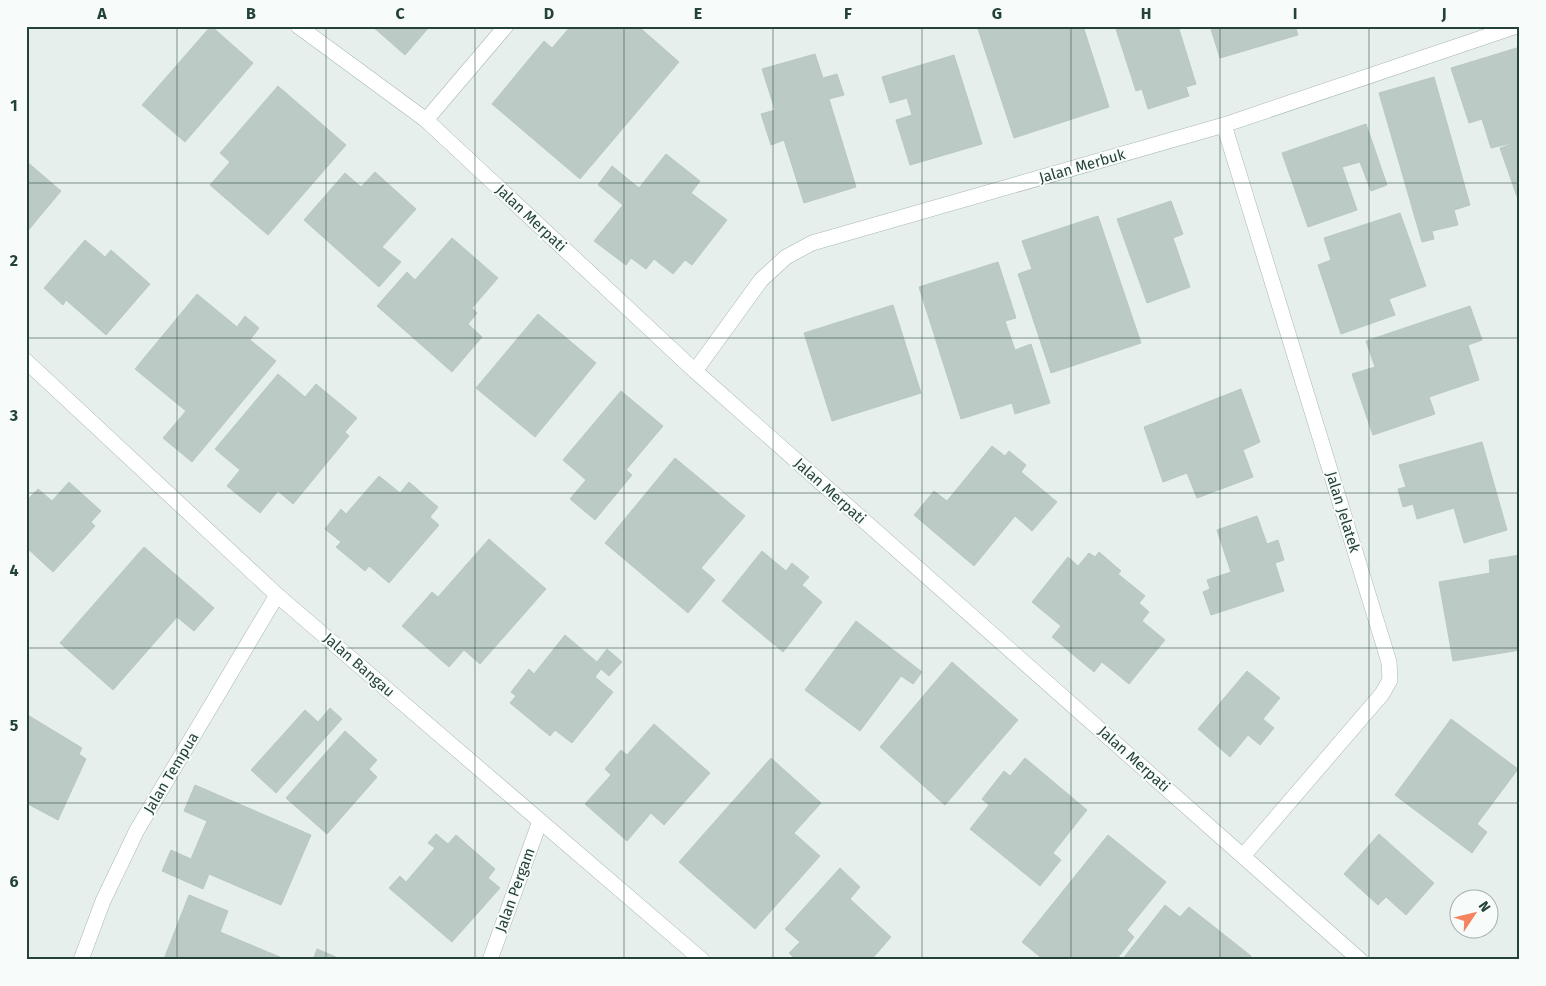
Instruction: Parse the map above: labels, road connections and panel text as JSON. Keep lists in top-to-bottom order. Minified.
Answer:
{"streets":{"street":["Jalan Merbuk","Jalan Merpati","Jalan Jelatek","Jalan Bangau","Jalan Tempua","Jalan Pergam"]},"crossings":[["Jalan Merbuk","Jalan Merpati"],["Jalan Merbuk","Jalan Jelatek"],["Jalan Merpati","Jalan Jelatek"],["Jalan Bangau","Jalan Tempua"],["Jalan Bangau","Jalan Pergam"]],"north":"top right","grid":{"columns":["A","B","C","D","E","F","G","H","I","J"],"rows":["1","2","3","4","5","6"]}}
